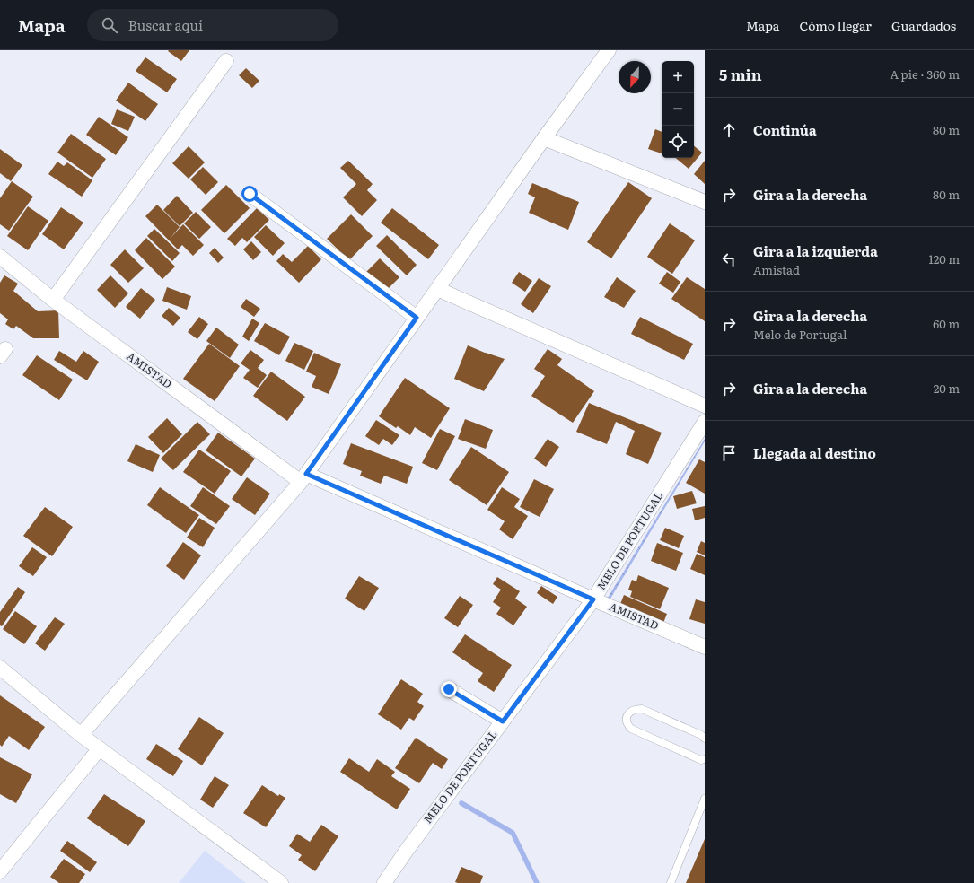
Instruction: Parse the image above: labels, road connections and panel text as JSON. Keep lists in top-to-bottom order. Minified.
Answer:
{"streets":{"street":["AMISTAD","MELO DE PORTUGAL"]},"crossings":[["AMISTAD","MELO DE PORTUGAL"]],"north":"bottom","page":{"header":"Mapa","search":"Buscar aquí","nav":["Mapa","Cómo llegar","Guardados"],"heading":["5 min","A pie · 360 m"],"map_buttons":["+","−"],"list":[["Continúa","80 m"],["Gira a la derecha","80 m"],["Gira a la izquierda","Amistad","120 m"],["Gira a la derecha","Melo de Portugal","60 m"],["Gira a la derecha","20 m"],"Llegada al destino"]}}
